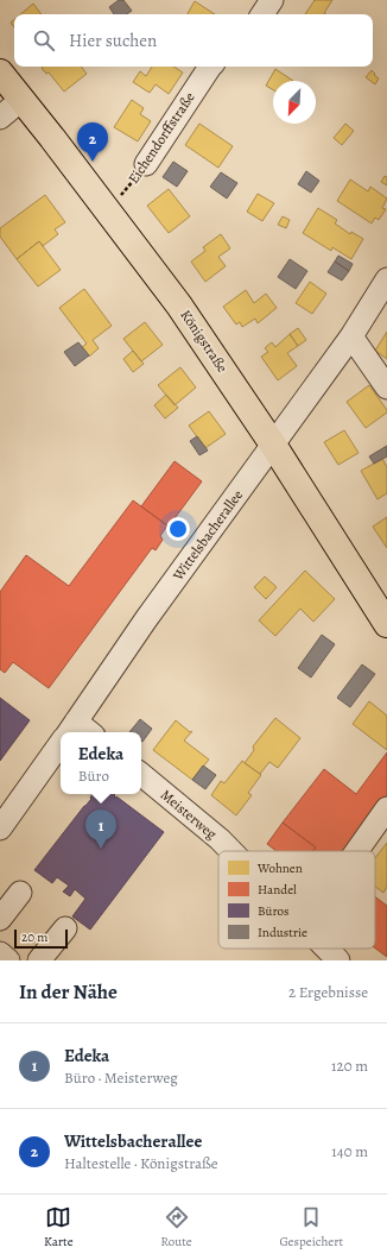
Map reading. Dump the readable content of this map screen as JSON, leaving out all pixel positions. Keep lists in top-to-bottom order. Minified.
{"streets":{"main road":["Königstraße"],"street":["Eichendorffstraße","Wittelsbacherallee","Meisterweg"]},"crossings":[["Eichendorffstraße","Königstraße"],["Königstraße","Wittelsbacherallee"]],"legend":["Wohnen","Handel","Büros","Industrie"],"scale_bar":"20 m","north":"bottom left","page":{"search":"Hier suchen","pins":["2","1"],"popup":["Edeka","Büro"],"scale":"20 m","heading":["In der Nähe","2 Ergebnisse"],"list":[{"mark":"1","name":"Edeka","note":"Büro · Meisterweg","value":"120 m"},{"mark":"2","name":"Wittelsbacherallee","note":"Haltestelle · Königstraße","value":"140 m"}],"nav":["Karte","Route","Gespeichert"]}}
